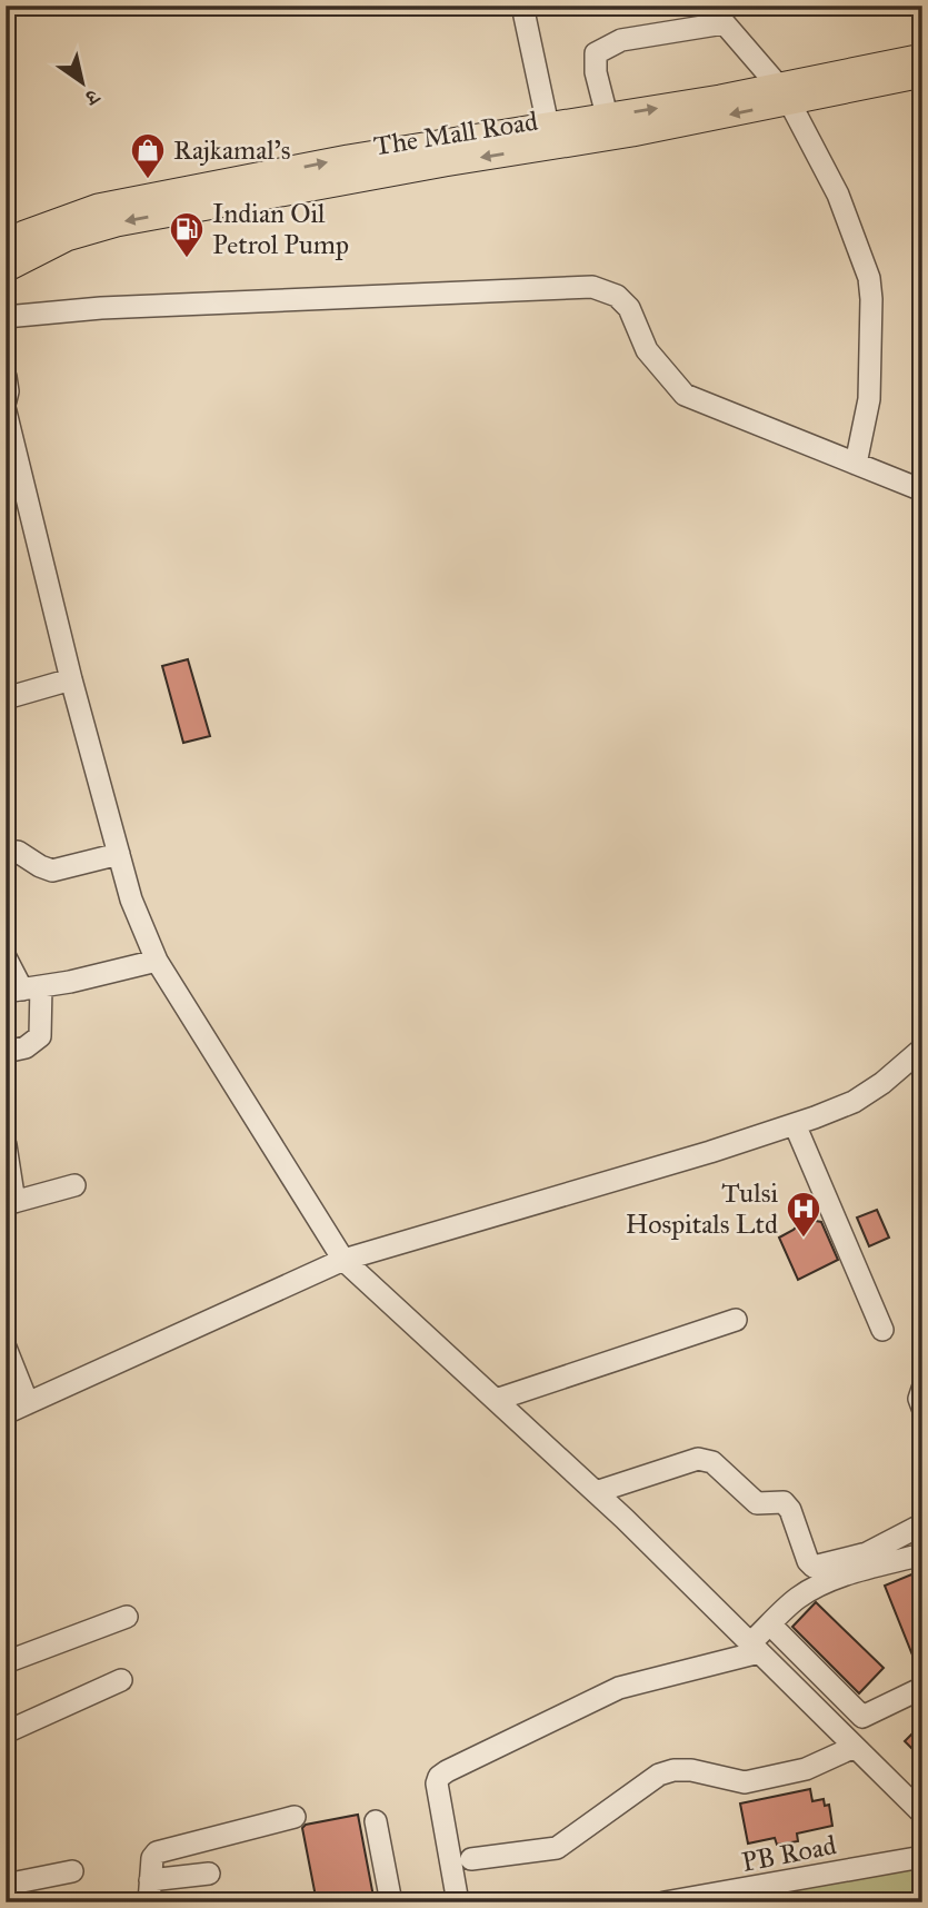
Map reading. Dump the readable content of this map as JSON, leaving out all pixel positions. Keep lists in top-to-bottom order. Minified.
{"streets":{"main road":["The Mall Road"],"street":["PB Road"]},"places":{"shop":["Rajkamal's"],"fuel station":["Indian Oil Petrol Pump"],"hospital":["Tulsi Hospitals Ltd"]},"north":"bottom right"}
